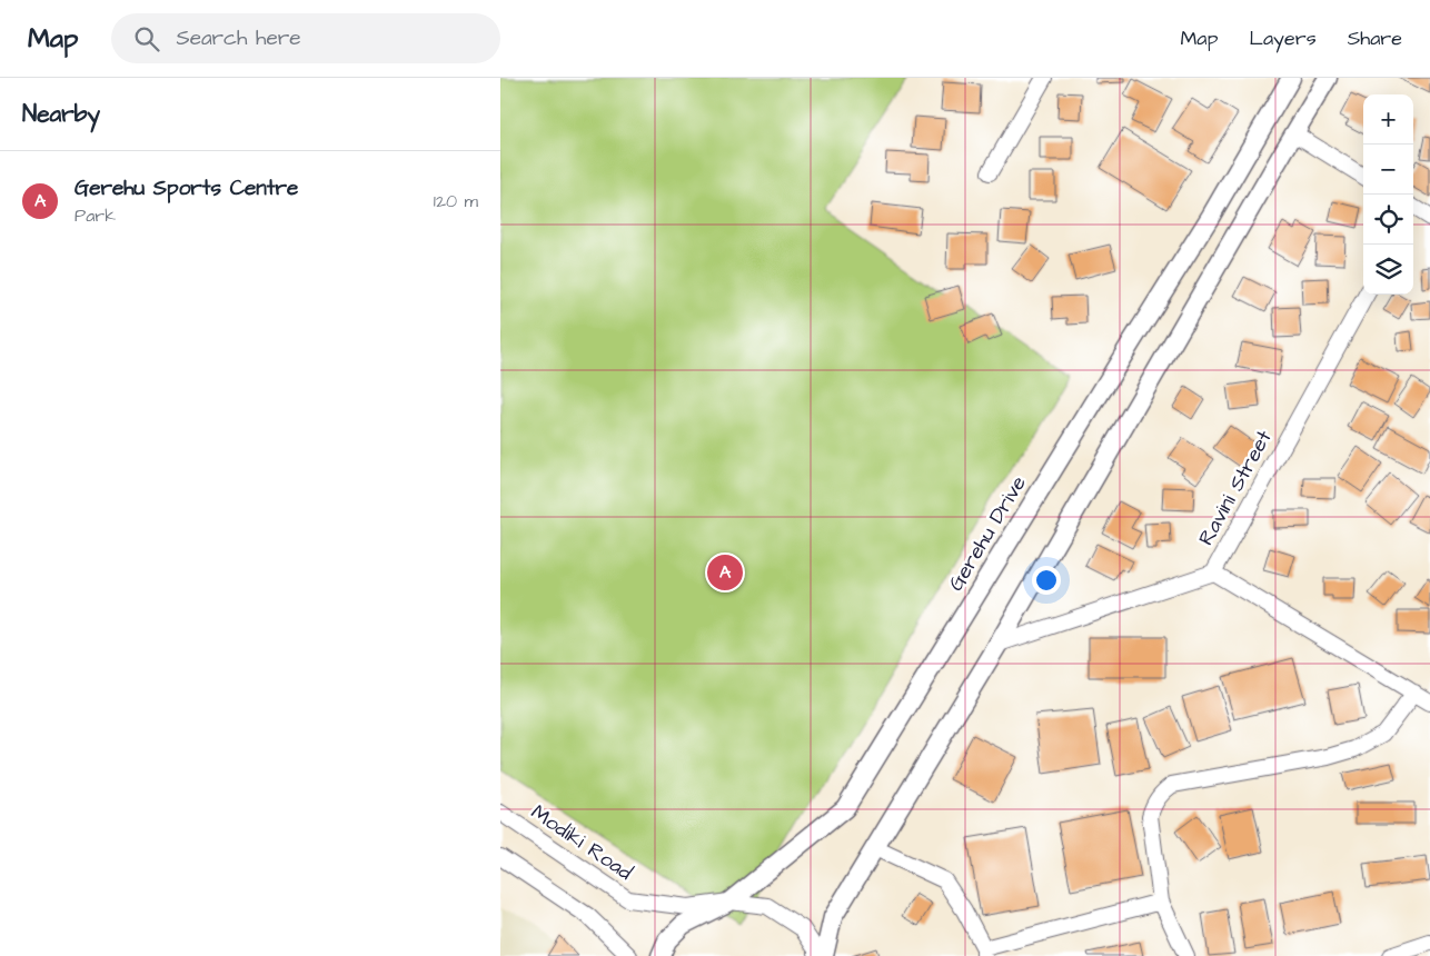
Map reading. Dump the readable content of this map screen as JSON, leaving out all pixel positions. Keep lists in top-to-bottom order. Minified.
{"streets":{"street":["Ravini Street","Gerehu Drive","Modiki Road"]},"crossings":[["Gerehu Drive","Modiki Road"]],"page":{"header":"Map","search":"Search here","nav":["Map","Layers","Share"],"heading":"Nearby","map_buttons":["+","−"],"list":[{"mark":"A","name":"Gerehu Sports Centre","note":"Park","value":"120 m"}],"pins":"A"}}
